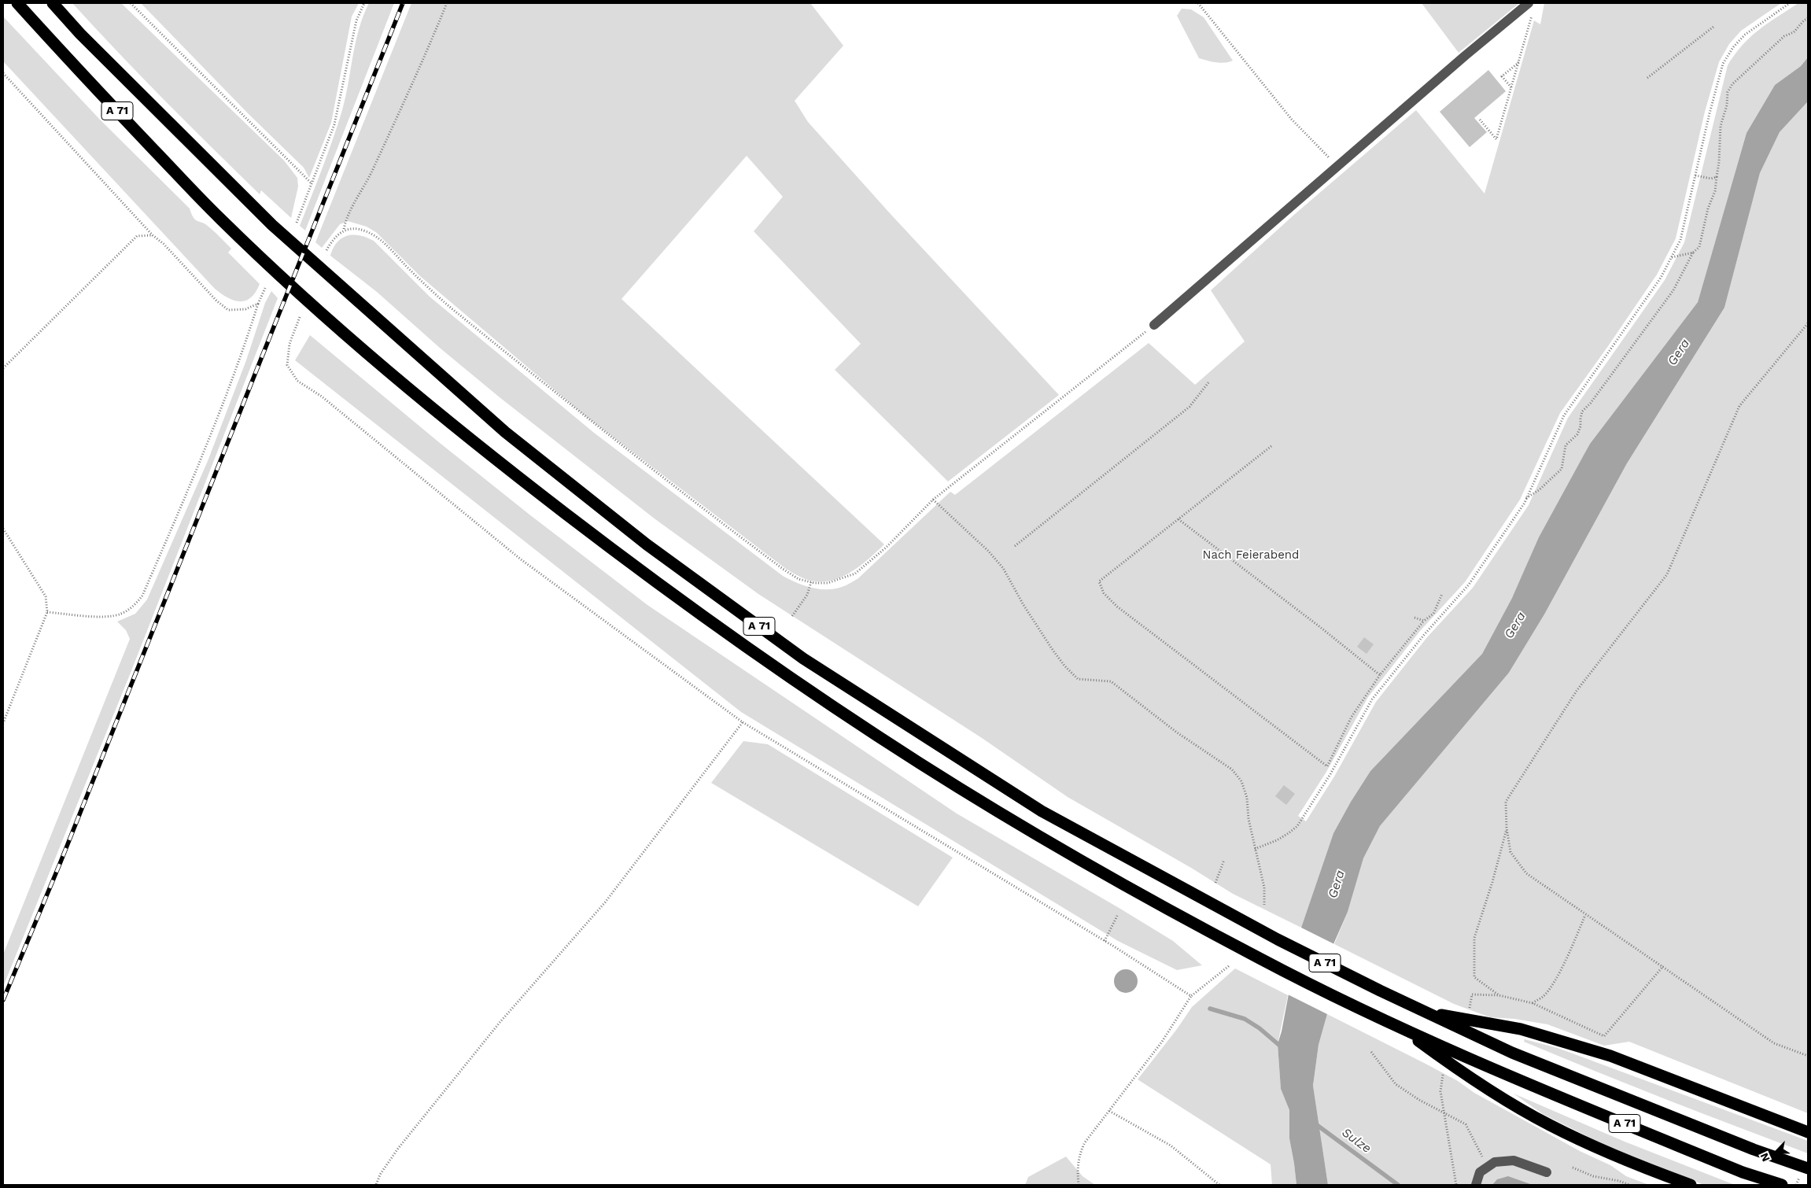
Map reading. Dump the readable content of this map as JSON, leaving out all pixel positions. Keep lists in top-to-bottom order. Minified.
{"streets":{"highway":["A 71"]},"water":["Gera","Sulze"],"parks":["Nach Feierabend"],"north":"bottom left"}
